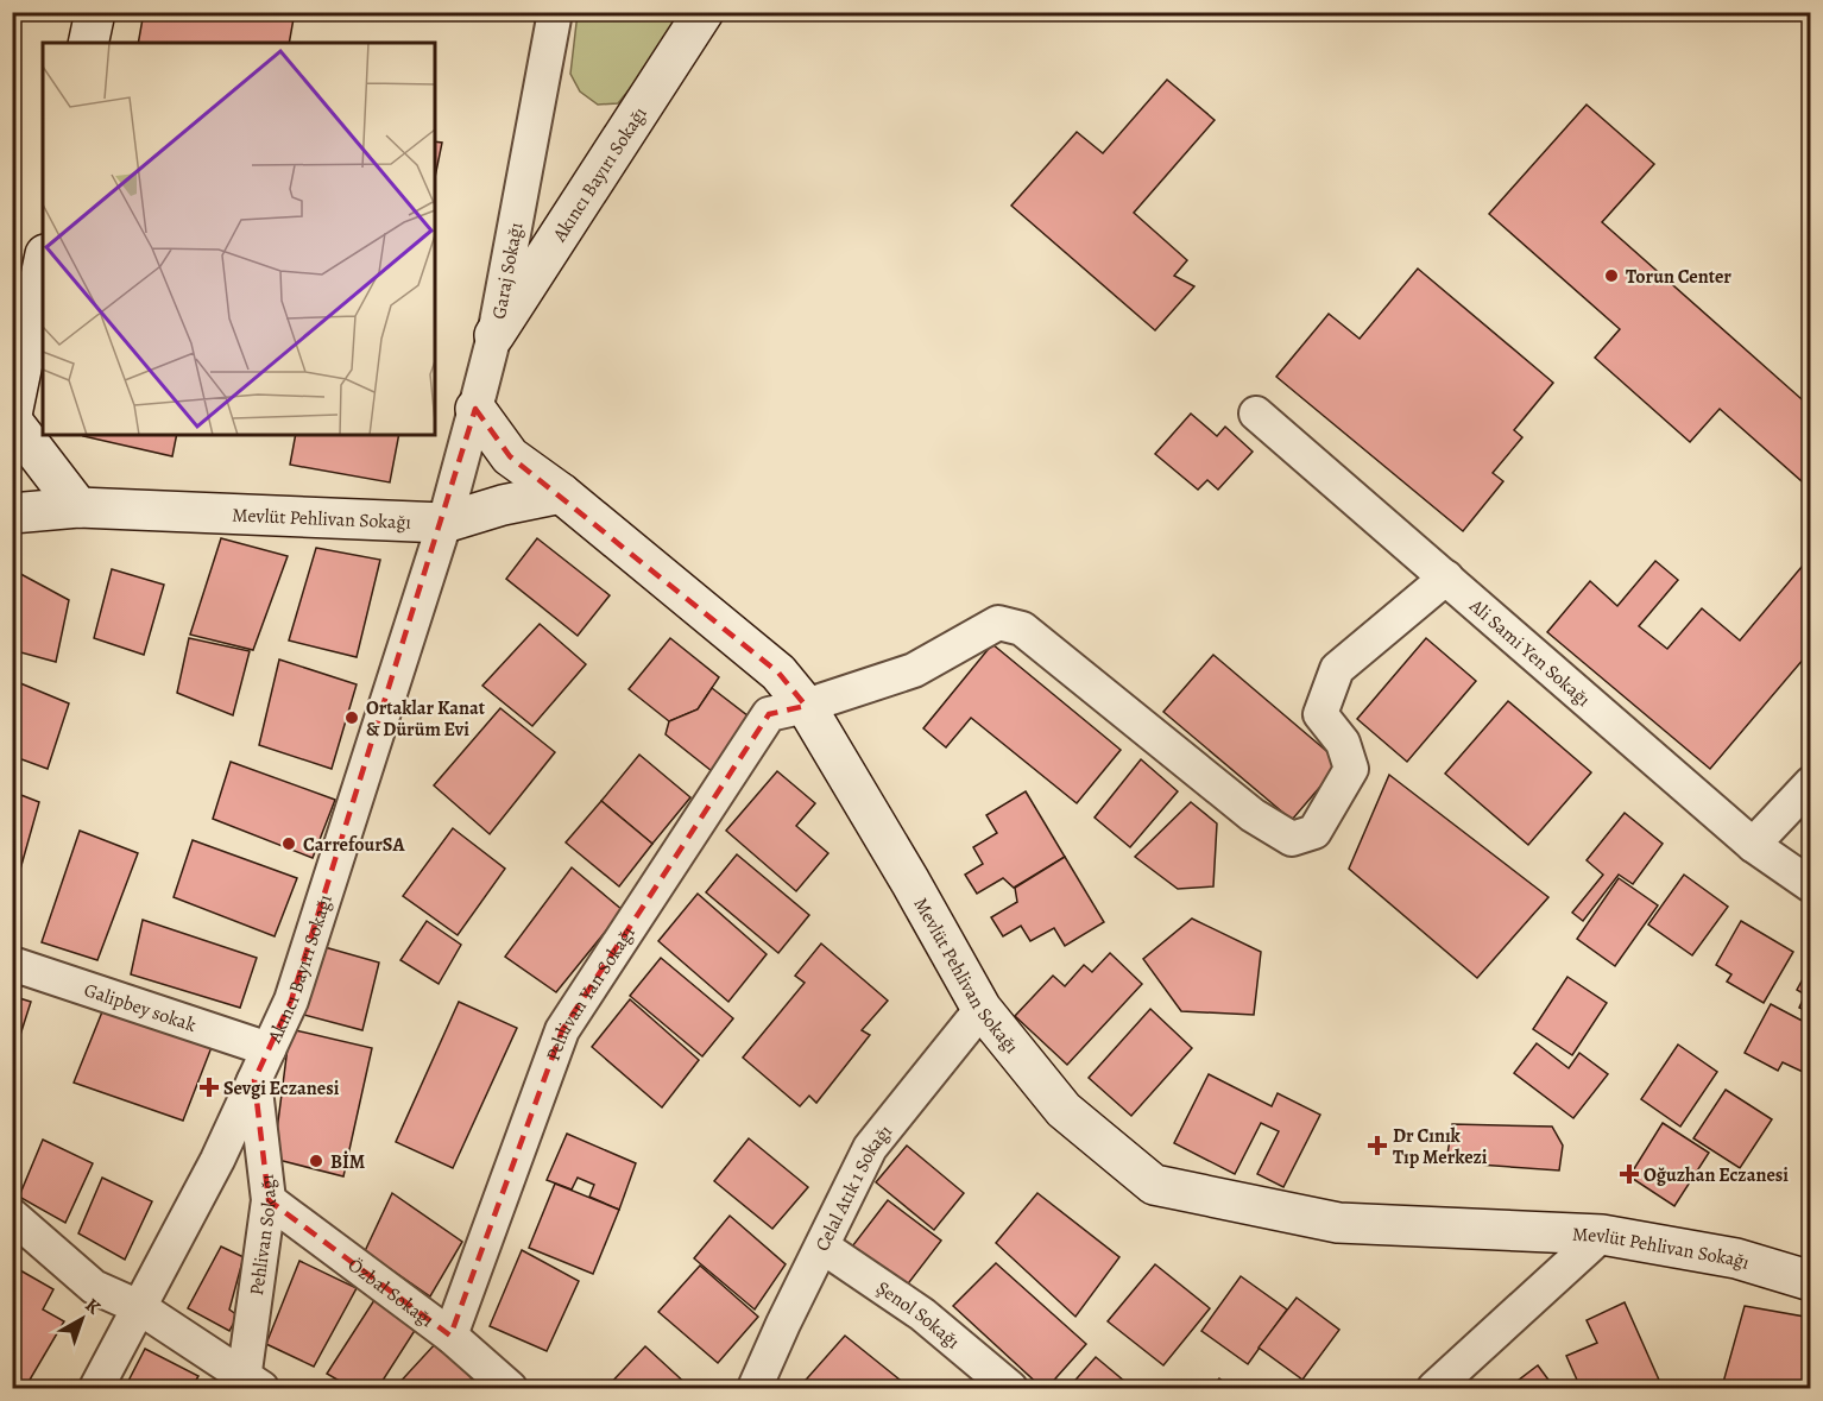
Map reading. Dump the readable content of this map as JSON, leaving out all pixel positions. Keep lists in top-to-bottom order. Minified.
{"streets":{"street":["Akıncı Bayırı Sokağı","Garaj Sokağı","Mevlüt Pehlivan Sokağı","Ali Sami Yen Sokağı","Pehlivan Yan Sokağı","Galipbey sokak","Celal Atık 1 Sokağı","Pehlivan Sokağı","Özbal Sokağı","Şenol Sokağı"]},"crossings":[["Akıncı Bayırı Sokağı","Garaj Sokağı"],["Akıncı Bayırı Sokağı","Mevlüt Pehlivan Sokağı"],["Akıncı Bayırı Sokağı","Galipbey sokak"],["Akıncı Bayırı Sokağı","Pehlivan Sokağı"],["Garaj Sokağı","Mevlüt Pehlivan Sokağı"],["Mevlüt Pehlivan Sokağı","Pehlivan Yan Sokağı"],["Mevlüt Pehlivan Sokağı","Celal Atık 1 Sokağı"],["Ali Sami Yen Sokağı","Pehlivan Yan Sokağı"],["Pehlivan Yan Sokağı","Özbal Sokağı"],["Celal Atık 1 Sokağı","Şenol Sokağı"],["Pehlivan Sokağı","Özbal Sokağı"]],"places":{"other":["Torun Center","Ortaklar Kanat & Dürüm Evi","CarrefourSA","BİM"],"health":["Sevgi Eczanesi","Dr Cınık Tıp Merkezi","Oğuzhan Eczanesi"]},"north":"top right"}
